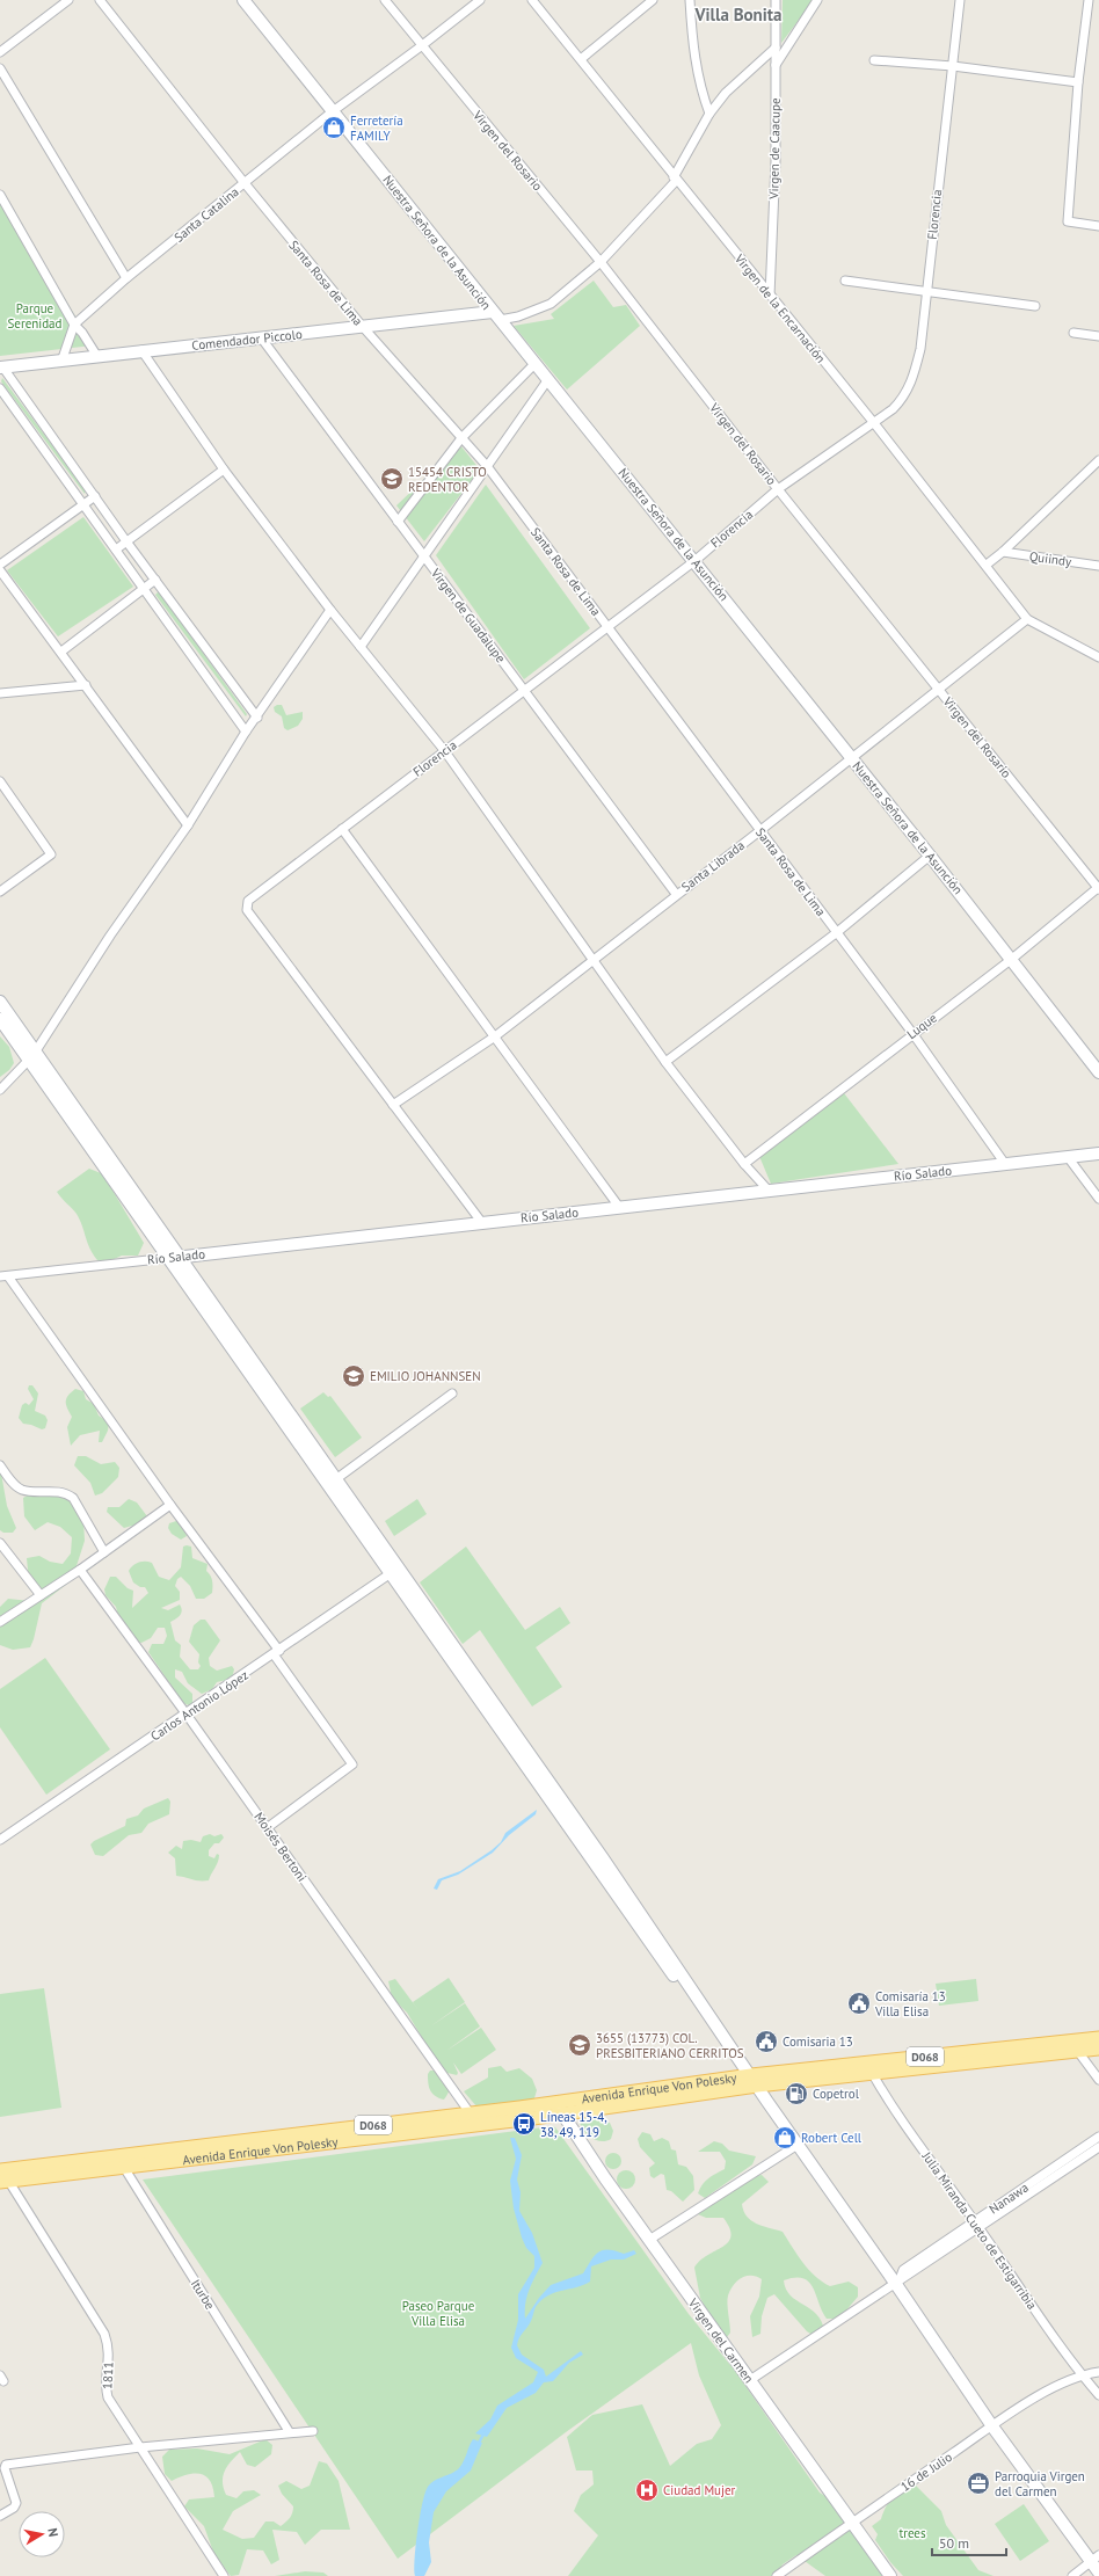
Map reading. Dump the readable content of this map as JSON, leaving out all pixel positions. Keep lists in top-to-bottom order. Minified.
{"streets":{"main road":["D068","Avenida Enrique Von Polesky"],"street":["Virgen de Caacupe","Virgen del Rosario","Santa Catalina","Florencia","Nuestra Señora de la Asunción","Santa Rosa de Lima","Virgen de la Encarnación","Comendador Piccolo","Quiindy","Virgen de Guadalupe","Santa Librada","Luque","Río Salado","Carlos Antonio López","Moisés Bertoni","Nanawa","Julia Miranda Cueto de Estigarribia","Iturbe","Virgen del Carmen","1811","16 de Julio"]},"crossings":[["Virgen de Caacupe","Virgen de la Encarnación"],["Virgen del Rosario","Santa Catalina"],["Virgen del Rosario","Florencia"],["Virgen del Rosario","Santa Librada"],["Virgen del Rosario","Luque"],["Santa Catalina","Nuestra Señora de la Asunción"],["Santa Catalina","Santa Rosa de Lima"],["Florencia","Nuestra Señora de la Asunción"],["Florencia","Santa Rosa de Lima"],["Florencia","Virgen de la Encarnación"],["Florencia","Virgen de Guadalupe"],["Florencia","Santa Librada"],["Nuestra Señora de la Asunción","Comendador Piccolo"],["Nuestra Señora de la Asunción","Santa Librada"],["Nuestra Señora de la Asunción","Luque"],["Santa Rosa de Lima","Comendador Piccolo"],["Santa Rosa de Lima","Santa Librada"],["Santa Rosa de Lima","Luque"],["Santa Rosa de Lima","Río Salado"],["Virgen de la Encarnación","Santa Librada"],["Comendador Piccolo","Virgen de Guadalupe"],["Virgen de Guadalupe","Santa Librada"],["Carlos Antonio López","Moisés Bertoni"],["Moisés Bertoni","Avenida Enrique Von Polesky"],["Avenida Enrique Von Polesky","Julia Miranda Cueto de Estigarribia"],["Avenida Enrique Von Polesky","Iturbe"],["Avenida Enrique Von Polesky","Virgen del Carmen"],["Avenida Enrique Von Polesky","1811"],["Nanawa","Julia Miranda Cueto de Estigarribia"],["Nanawa","Virgen del Carmen"],["Julia Miranda Cueto de Estigarribia","16 de Julio"],["Virgen del Carmen","16 de Julio"]],"districts":["Villa Bonita"],"parks":["Parque Serenidad","Paseo Parque Villa Elisa","trees"],"places":{"shop":["Ferretería FAMILY","Robert Cell"],"school or university":["15454 CRISTO REDENTOR","EMILIO JOHANNSEN","3655 (13773) COL. PRESBITERIANO CERRITOS"],"public building":["Comisaría 13 Villa Elisa","Comisaria 13"],"fuel station":["Copetrol"],"bus stop":["Líneas 15-4, 38, 49, 119"],"office":["Parroquia Virgen del Carmen"],"hospital":["Ciudad Mujer"]},"scale_bar":"50 m","north":"right"}
